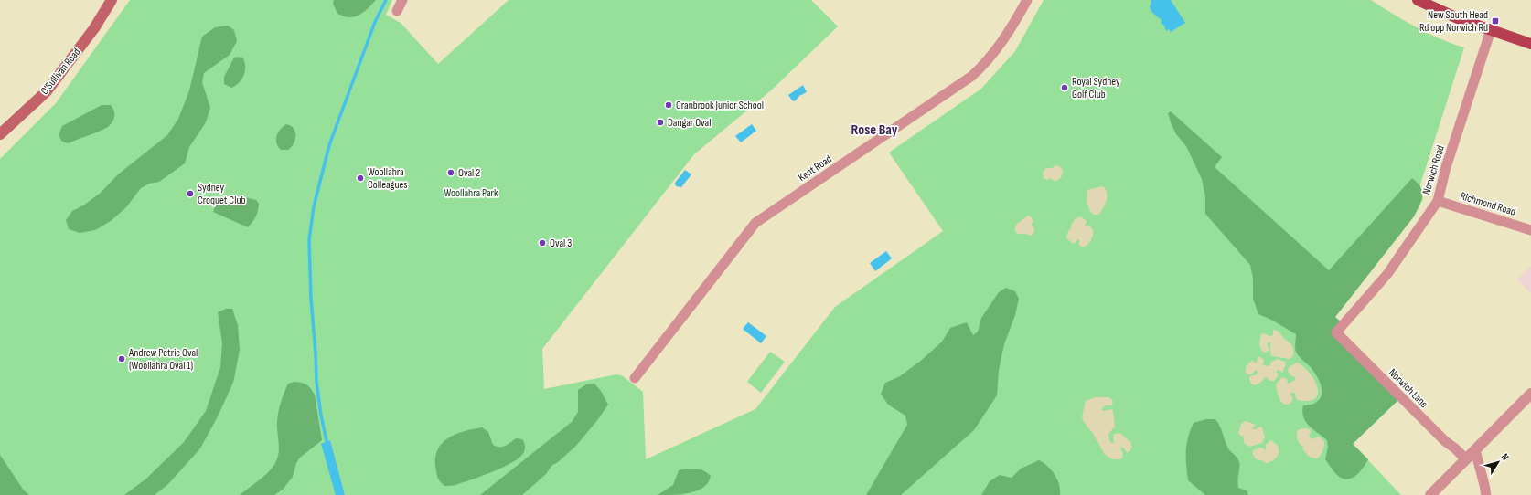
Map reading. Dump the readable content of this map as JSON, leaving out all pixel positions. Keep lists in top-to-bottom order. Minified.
{"streets":{"main road":["O'Sullivan Road"],"street":["Kent Road","Norwich Road","Richmond Road","Norwich Lane"]},"crossings":[["Norwich Road","Richmond Road"],["Norwich Road","Norwich Lane"]],"districts":["Rose Bay"],"parks":["Woollahra Park"],"places":{"transit":["New South Head Rd opp Norwich Rd"],"other":["Royal Sydney Golf Club","Cranbrook Junior School","Dangar Oval","Oval 2","Woollahra Colleagues","Sydney Croquet Club","Oval 3","Andrew Petrie Oval (Woollahra Oval 1)"]},"north":"top right"}
